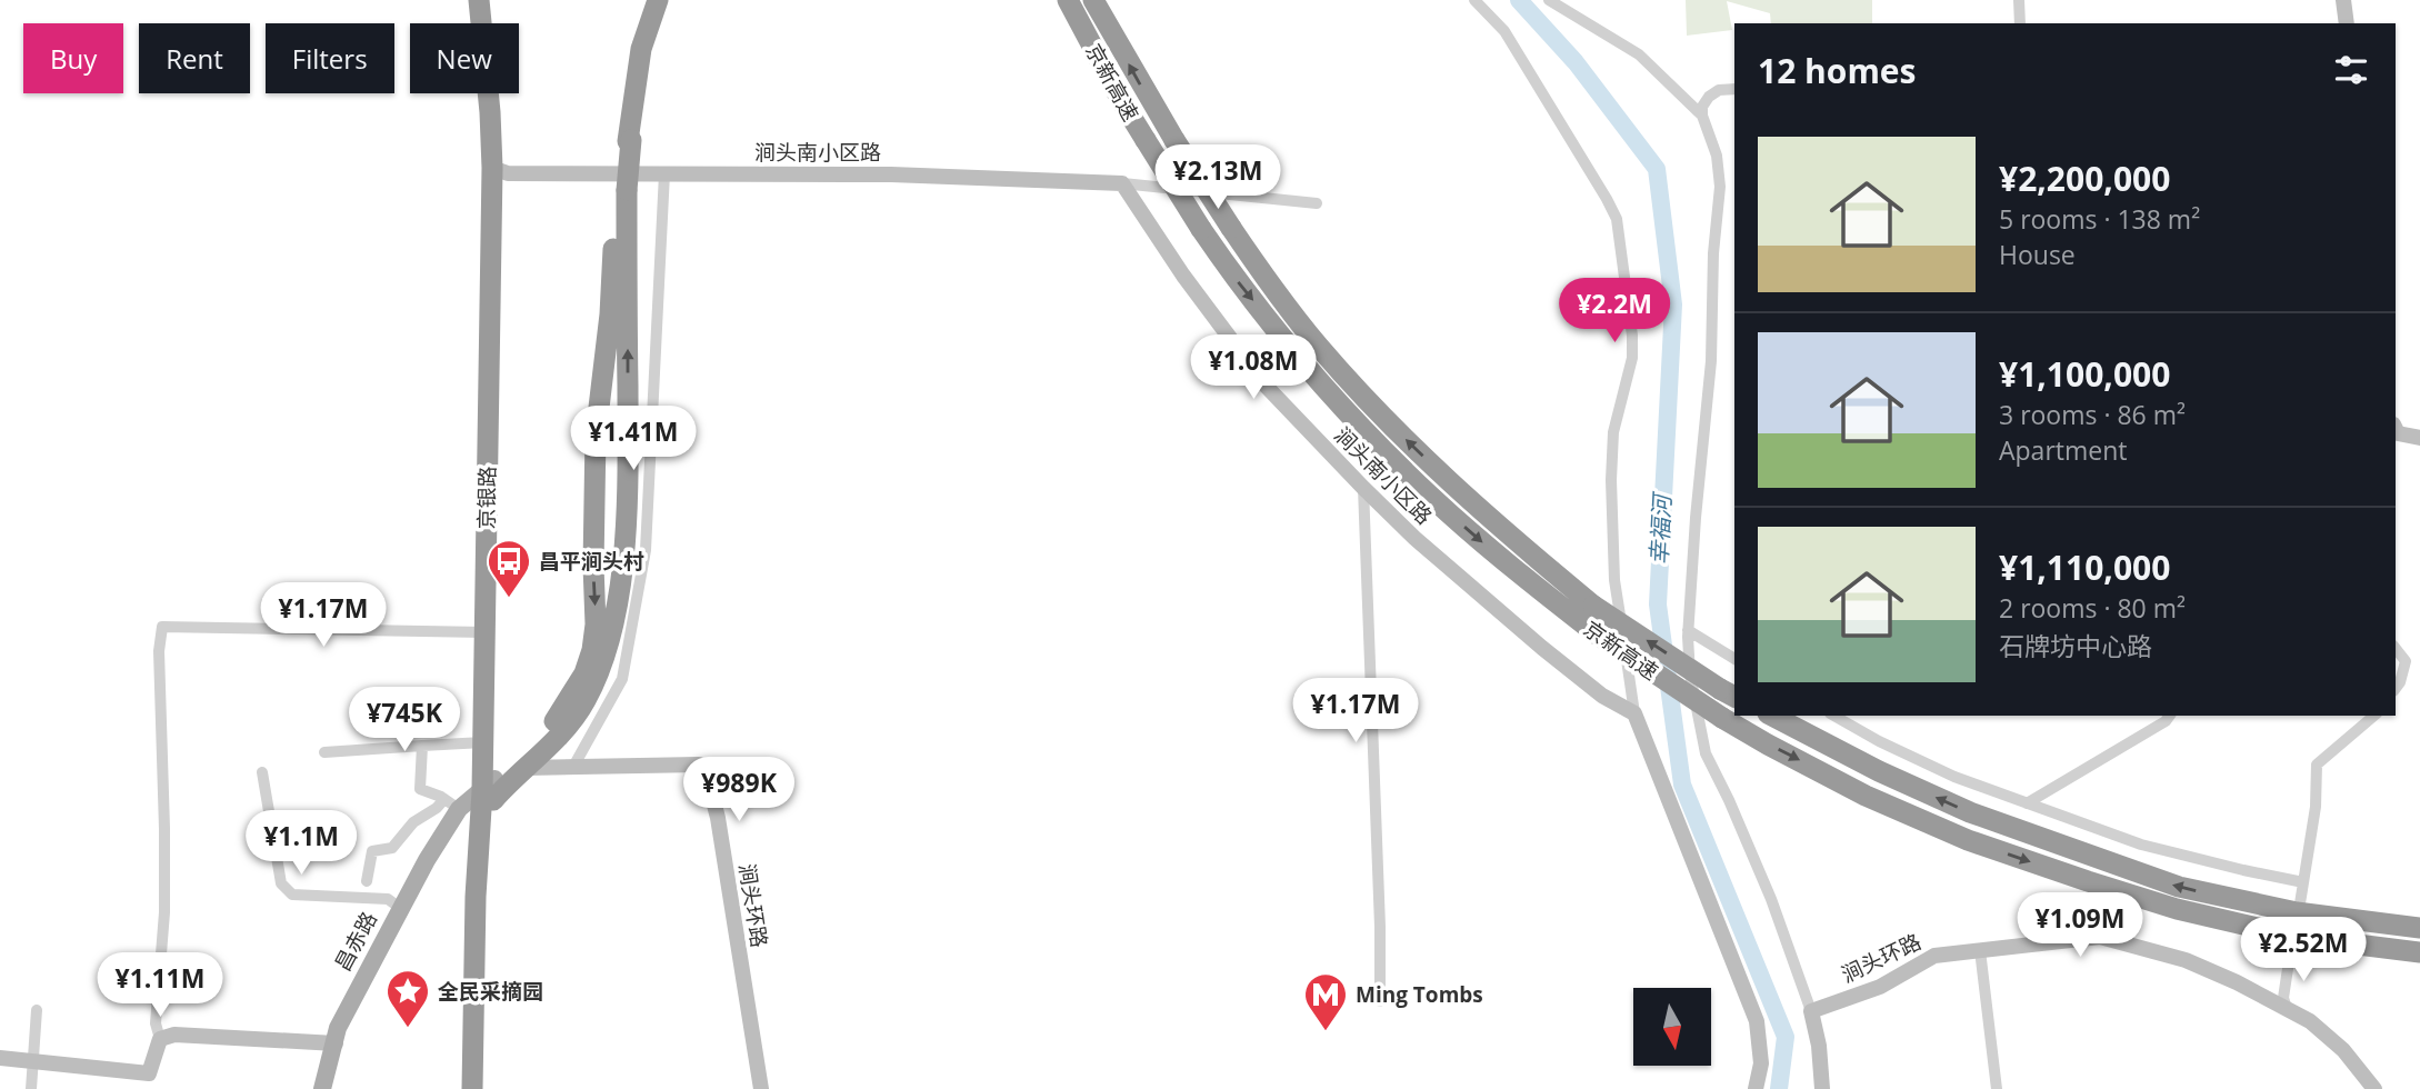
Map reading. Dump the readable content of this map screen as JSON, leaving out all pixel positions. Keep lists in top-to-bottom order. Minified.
{"streets":{"highway":["京新高速","京银路"],"main road":["昌赤路"],"street":["涧头南小区路","涧头环路"]},"crossings":[["涧头南小区路","京银路"],["京银路","昌赤路"]],"water":["幸福河"],"places":{"bus stop":["昌平涧头村"],"place":["全民采摘园"],"metro station":["Ming Tombs"]},"north":"bottom","page":{"chip":["Buy","Rent","Filters","New"],"heading":"12 homes","list":[{"name":"¥2,200,000","note":"5 rooms · 138 m² · House"},{"name":"¥1,100,000","note":"3 rooms · 86 m² · Apartment"},{"name":"¥1,110,000","note":"2 rooms · 80 m² · 石牌坊中心路"}],"price":["¥2.13M","¥2.2M","¥1.08M","¥1.41M","¥1.17M","¥1.17M","¥745K","¥989K","¥1.1M","¥1.09M","¥2.52M","¥1.11M"]}}
